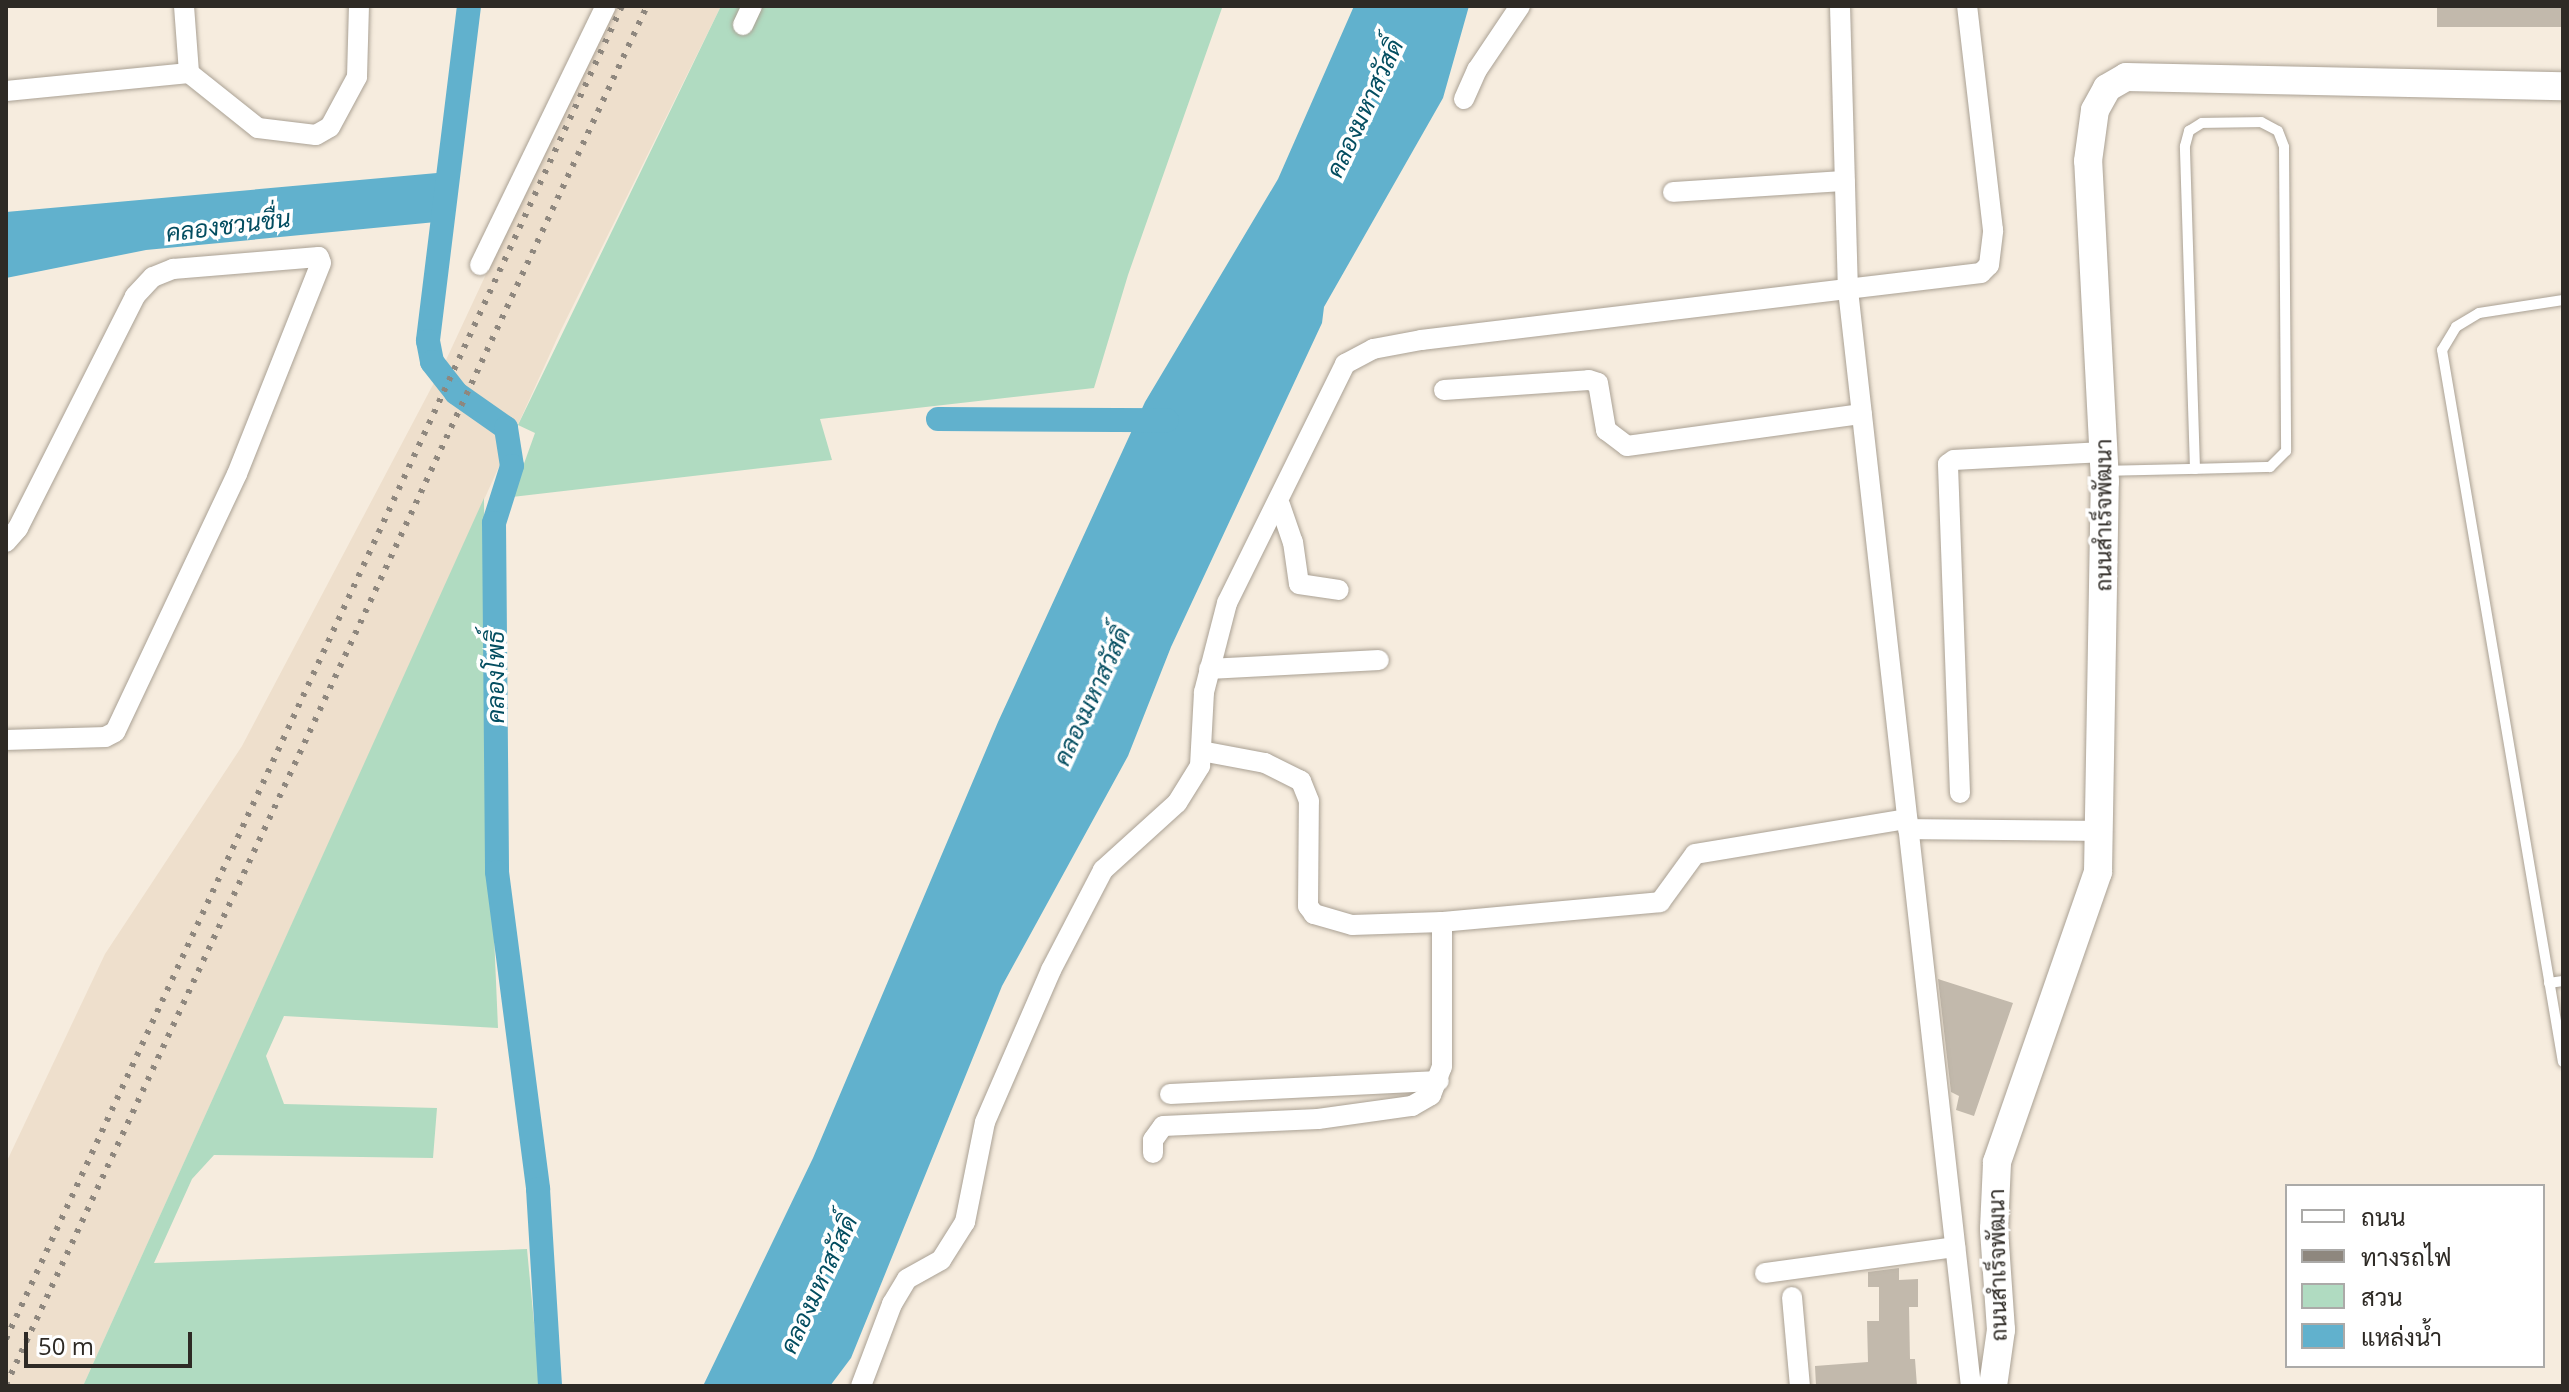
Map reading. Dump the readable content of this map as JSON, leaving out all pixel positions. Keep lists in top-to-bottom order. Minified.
{"streets":{"street":["ถนนสำเร็จพัฒนา"]},"water":["คลองมหาสวัสดิ์","คลองชวนชื่น","คลองโพธิ์"],"legend":["ถนน","ทางรถไฟ","สวน","แหล่งน้ำ"],"scale_bar":"50 m"}
